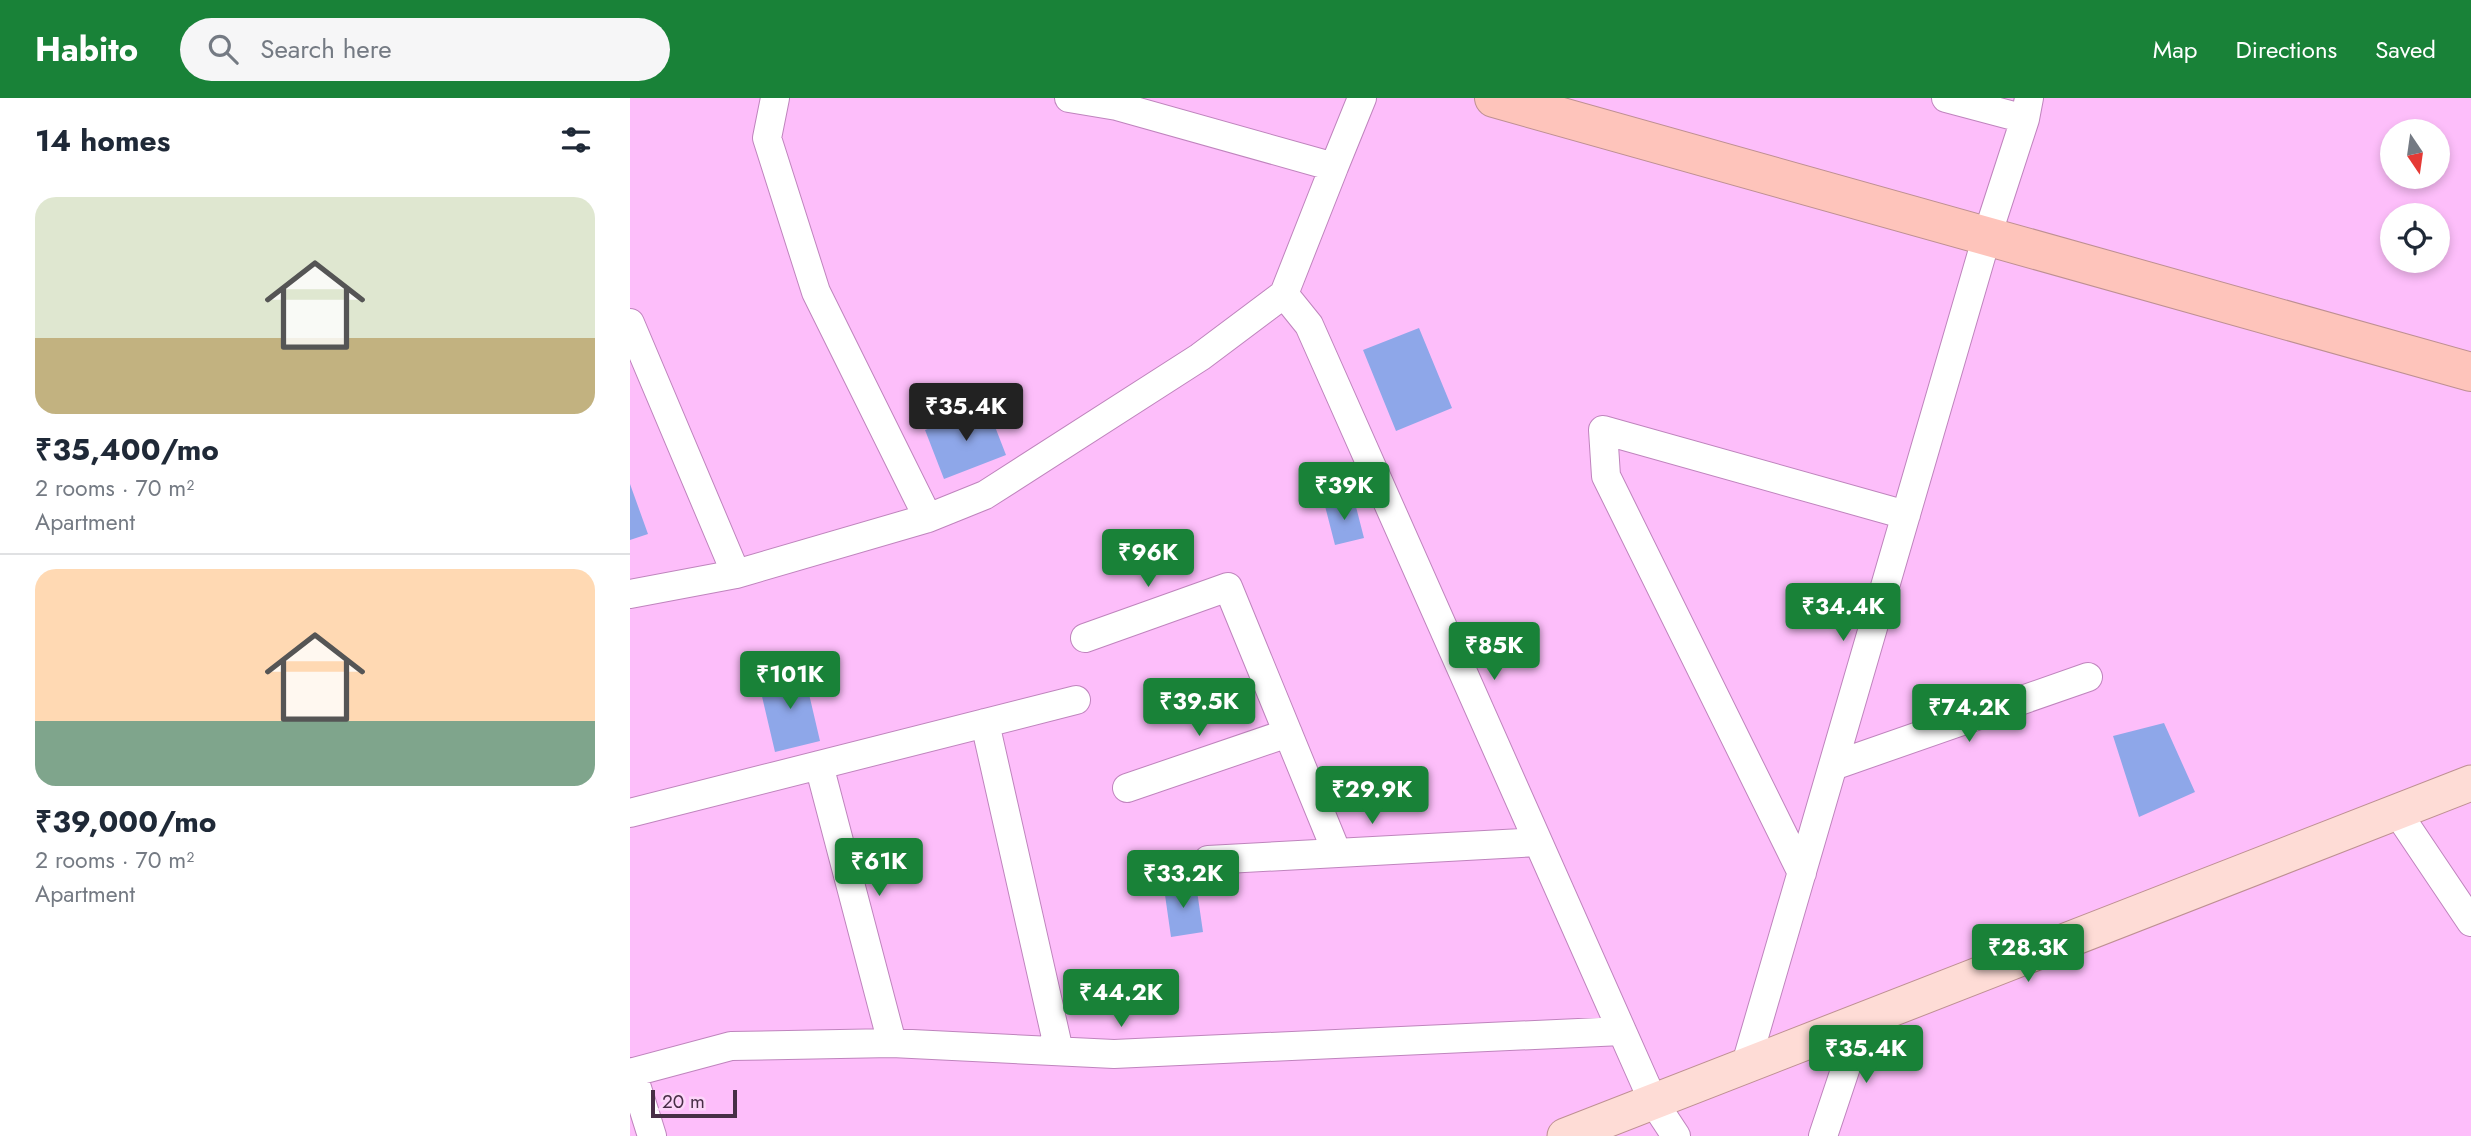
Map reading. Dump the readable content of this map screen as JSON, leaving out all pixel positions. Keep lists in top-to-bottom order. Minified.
{"scale_bar":"20 m","north":"bottom","page":{"header":"Habito","search":"Search here","nav":["Map","Directions","Saved"],"heading":"14 homes","list":[{"name":"₹35,400/mo","note":"2 rooms · 70 m² · Apartment"},{"name":"₹39,000/mo","note":"2 rooms · 70 m² · Apartment"}],"price":["₹35.4K","₹39K","₹96K","₹34.4K","₹85K","₹101K","₹39.5K","₹74.2K","₹29.9K","₹61K","₹33.2K","₹28.3K","₹44.2K","₹35.4K"],"scale":"20 m"}}
